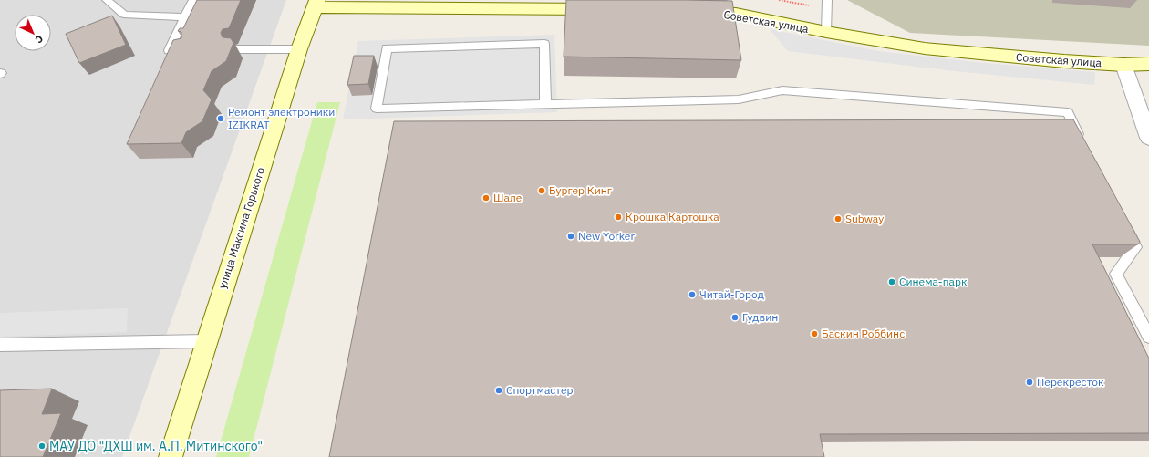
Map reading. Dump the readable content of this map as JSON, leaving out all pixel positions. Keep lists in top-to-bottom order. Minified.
{"streets":{"street":["Советская улица","улица Максима Горького"]},"places":["Ремонт электроники IZIKRAT","Бургер Кинг","Шале","Крошка Картошка","Subway","New Yorker","Синема-парк","Читай-Город","Гудвин","Баскин Роббинс","Перекресток","Спортмастер","МАУ ДО \"ДХШ им. А.П. Митинского\""],"north":"bottom right"}
